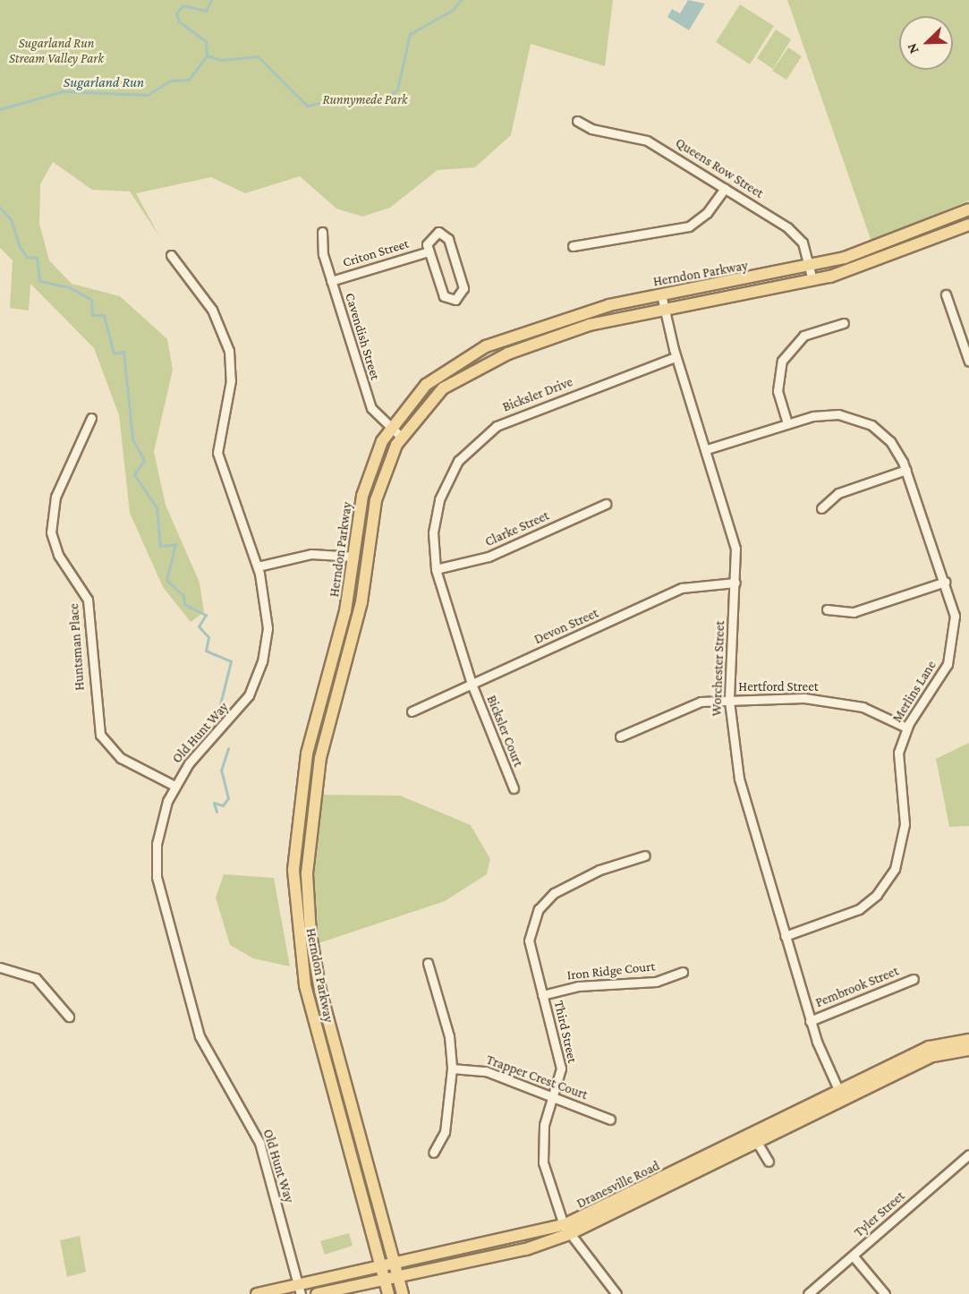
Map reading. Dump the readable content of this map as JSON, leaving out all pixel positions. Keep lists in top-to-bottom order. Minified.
{"streets":{"main road":["Herndon Parkway","Dranesville Road"],"street":["Queens Row Street","Criton Street","Cavendish Street","Bicksler Drive","Clarke Street","Devon Street","Huntsman Place","Worchester Street","Hertford Street","Merlins Lane","Bicksler Court","Old Hunt Way","Iron Ridge Court","Pembrook Street","Third Street","Trapper Crest Court","Tyler Street"]},"crossings":[["Queens Row Street","Herndon Parkway"],["Criton Street","Cavendish Street"],["Herndon Parkway","Cavendish Street"],["Herndon Parkway","Worchester Street"],["Herndon Parkway","Dranesville Road"],["Bicksler Drive","Clarke Street"],["Bicksler Drive","Devon Street"],["Bicksler Drive","Worchester Street"],["Bicksler Drive","Bicksler Court"],["Devon Street","Worchester Street"],["Devon Street","Bicksler Court"],["Huntsman Place","Old Hunt Way"],["Worchester Street","Hertford Street"],["Worchester Street","Merlins Lane"],["Worchester Street","Pembrook Street"],["Worchester Street","Dranesville Road"],["Hertford Street","Merlins Lane"],["Old Hunt Way","Dranesville Road"],["Iron Ridge Court","Third Street"],["Third Street","Trapper Crest Court"],["Third Street","Dranesville Road"]],"water":["Sugarland Run"],"parks":["Sugarland Run Stream Valley Park","Runnymede Park"],"north":"bottom left"}
